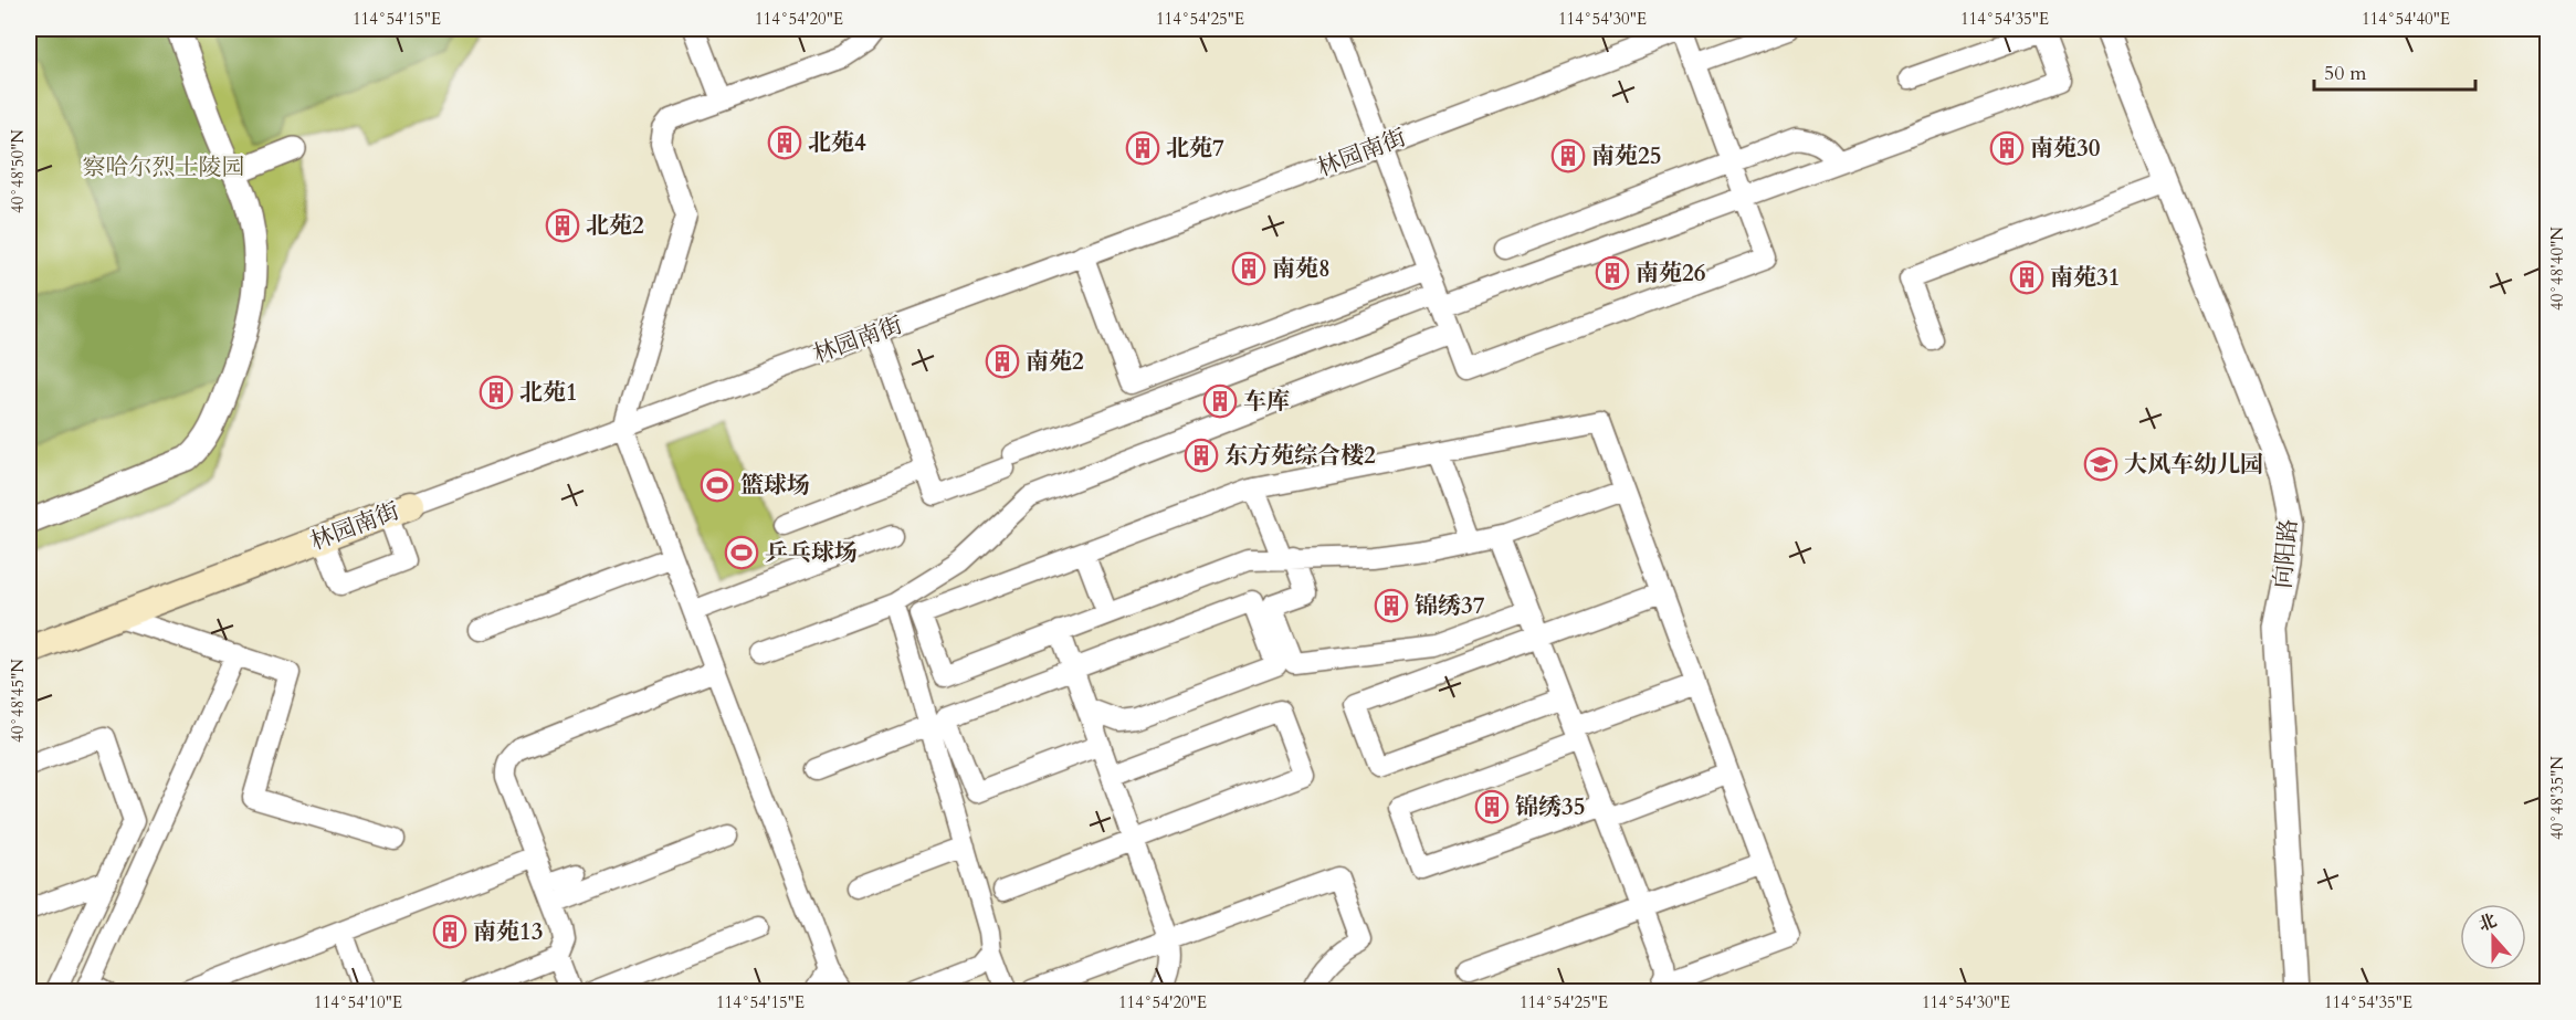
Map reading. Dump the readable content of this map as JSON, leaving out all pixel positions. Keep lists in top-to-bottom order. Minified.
{"streets":{"main road":["林园南街"],"street":["向阳路"]},"parks":["察哈尔烈士陵园"],"places":{"building":["北苑4","北苑7","南苑30","南苑25","北苑2","南苑8","南苑26","南苑31","南苑2","北苑1","车库","东方苑综合楼2","锦绣37","锦绣35","南苑13"],"school or university":["大风车幼儿园"],"sports":["篮球场","乒乓球场"]},"scale_bar":"50 m","north":"top","coordinates":["114°54'15\"E","114°54'20\"E","114°54'25\"E","114°54'30\"E","114°54'35\"E","114°54'40\"E","40°48'50\"N","40°48'40\"N","40°48'45\"N","40°48'35\"N","114°54'10\"E"]}
